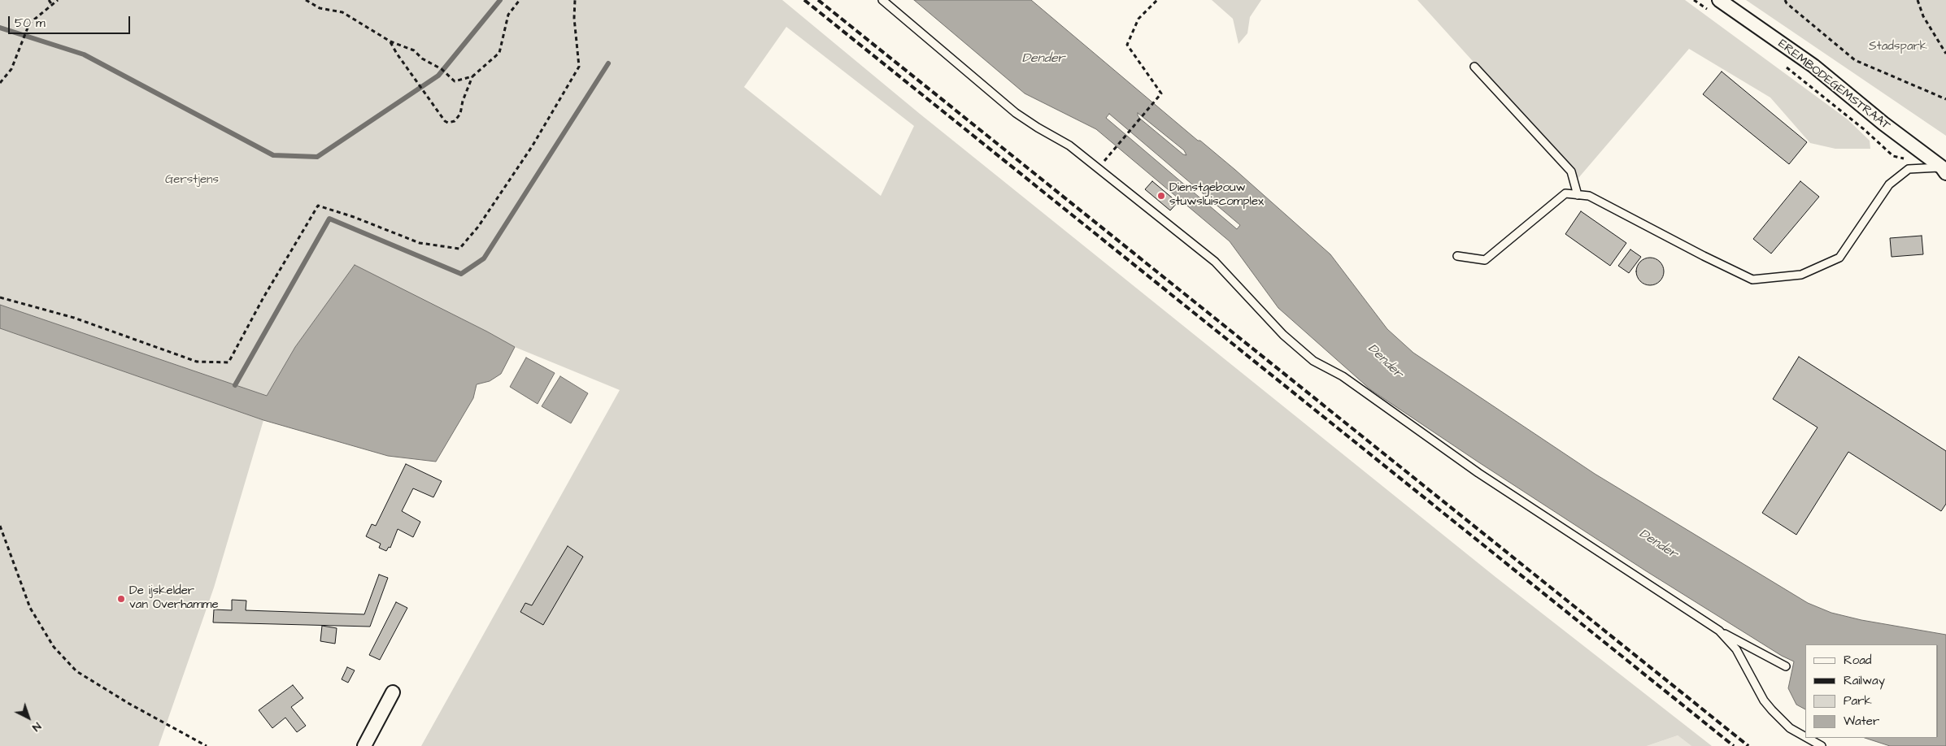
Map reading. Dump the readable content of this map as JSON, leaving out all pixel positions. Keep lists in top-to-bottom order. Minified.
{"streets":{"street":["EREMBODEGEMSTRAAT"]},"water":["Dender"],"parks":["Stadspark","Gerstjens"],"places":["Dienstgebouw stuwsluiscomplex","De ijskelder van Overhamme"],"legend":["Road","Railway","Park","Water"],"scale_bar":"50 m","north":"bottom right"}
